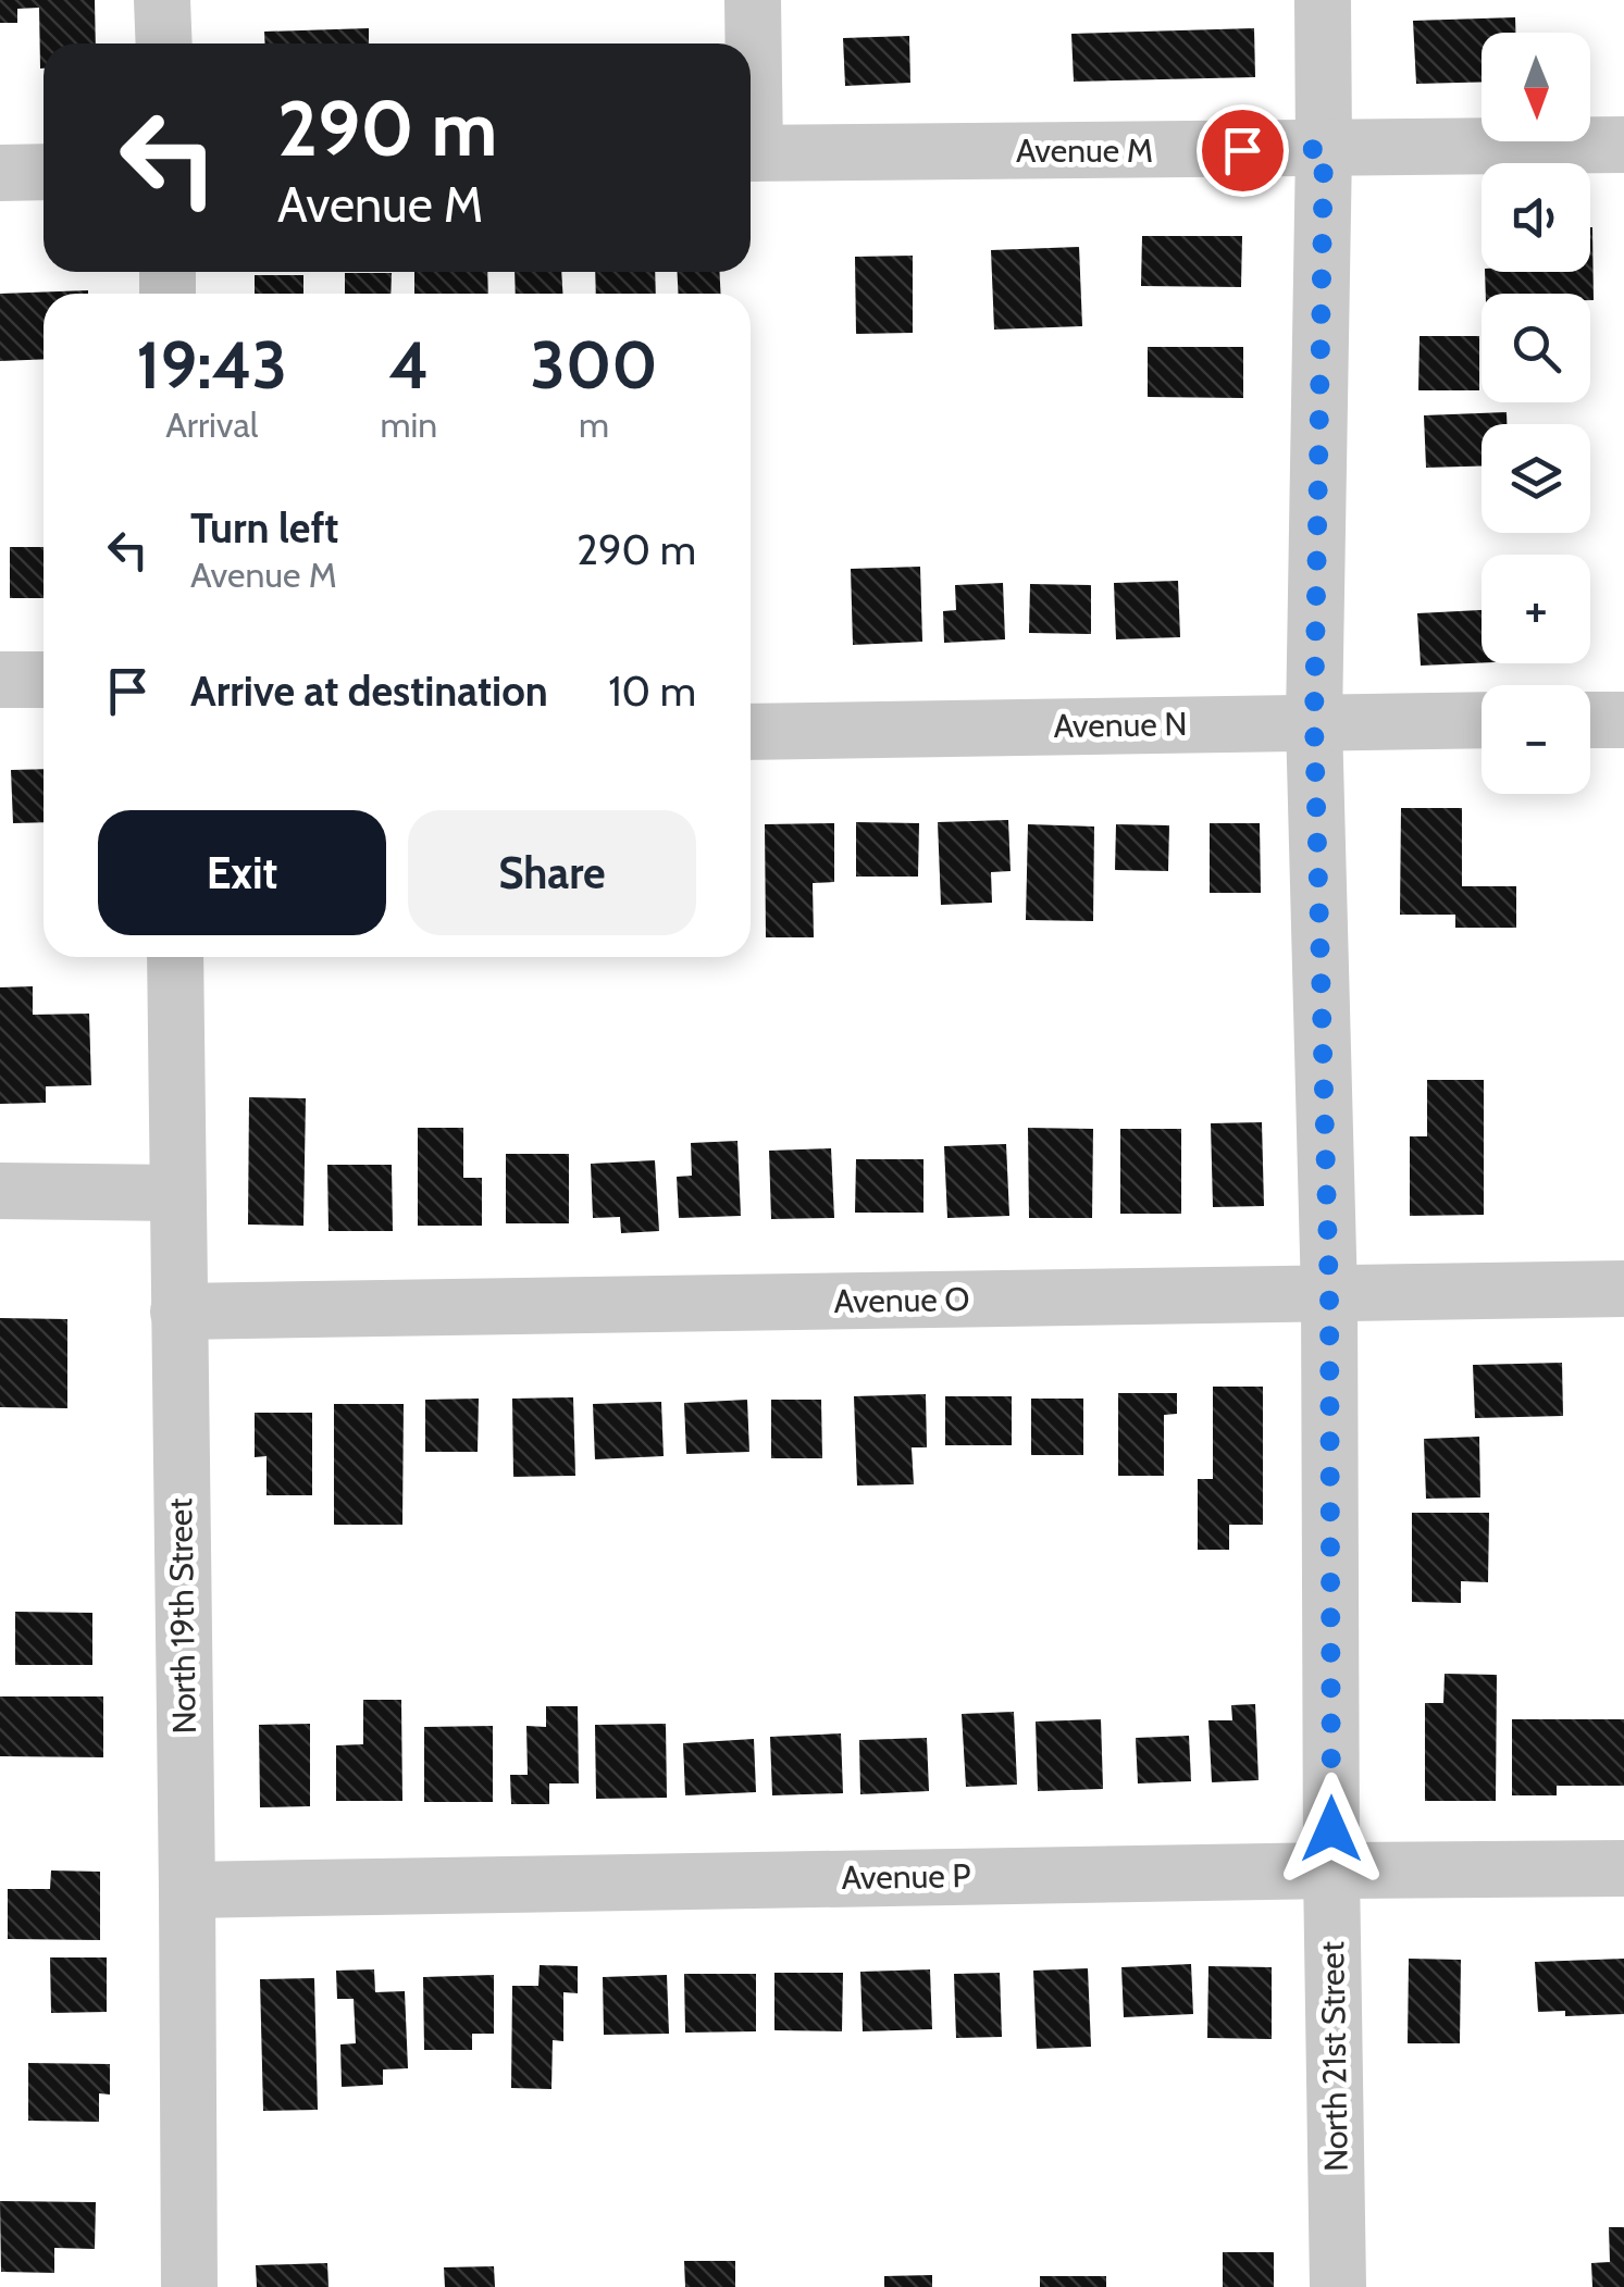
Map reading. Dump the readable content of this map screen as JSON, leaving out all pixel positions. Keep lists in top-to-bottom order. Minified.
{"streets":{"street":["Avenue M","Avenue N","Avenue O","North 19th Street","Avenue P","North 21st Street"]},"crossings":[["Avenue M","North 21st Street"],["Avenue N","North 21st Street"],["Avenue O","North 19th Street"],["Avenue O","North 21st Street"],["North 19th Street","Avenue P"],["Avenue P","North 21st Street"]],"north":"bottom","page":{"map_buttons":["+","−"],"turn":["290 m","Avenue M"],"eta":["19:43","Arrival","4","min","300","m"],"list":[{"name":"Turn left","note":"Avenue M","value":"290 m"},{"name":"Arrive at destination","value":"10 m"}],"buttons":["Exit","Share"]}}
